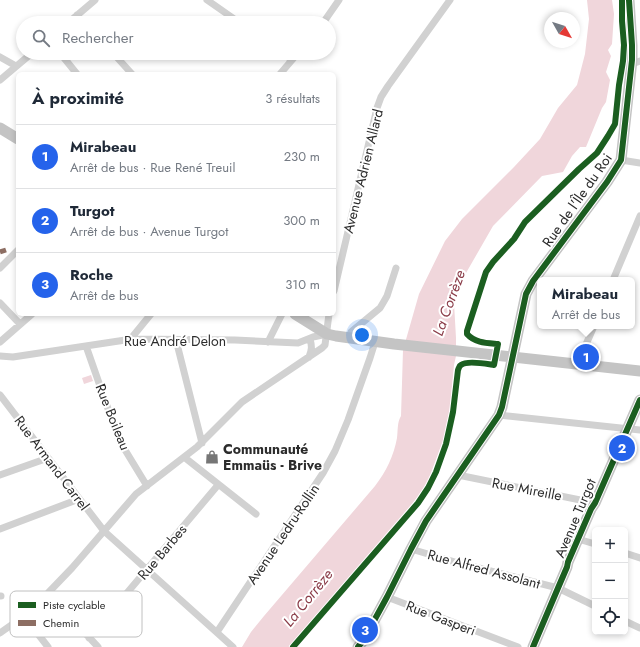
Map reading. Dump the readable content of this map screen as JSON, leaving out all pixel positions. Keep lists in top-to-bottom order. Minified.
{"streets":{"main road":["Rue de l'Île du Roi","Avenue Turgot"],"street":["Avenue Adrien Allard","Rue André Delon","Rue Boileau","Rue Armand Carrel","Rue Mireille","Avenue Ledru-Rollin","Rue Barbes","Rue Alfred Assolant","Rue Gasperi"]},"crossings":[["Rue de l'Île du Roi","Rue Mireille"],["Rue de l'Île du Roi","Rue Alfred Assolant"],["Rue de l'Île du Roi","Rue Gasperi"],["Rue André Delon","Rue Boileau"],["Rue Armand Carrel","Avenue Ledru-Rollin"],["Rue Armand Carrel","Rue Barbes"],["Rue Mireille","Avenue Turgot"],["Avenue Turgot","Rue Alfred Assolant"]],"water":["La Corrèze"],"places":{"shop":["Communauté Emmaüs - Brive"]},"legend":["Piste cyclable","Chemin"],"north":"bottom right","page":{"search":"Rechercher","heading":["À proximité","3 résultats"],"list":[{"mark":"1","name":"Mirabeau","note":"Arrêt de bus · Rue René Treuil","value":"230 m"},{"mark":"2","name":"Turgot","note":"Arrêt de bus · Avenue Turgot","value":"300 m"},{"mark":"3","name":"Roche","note":"Arrêt de bus","value":"310 m"}],"popup":["Mirabeau","Arrêt de bus"],"pins":["1","2","3"],"map_buttons":["+","−"]}}
